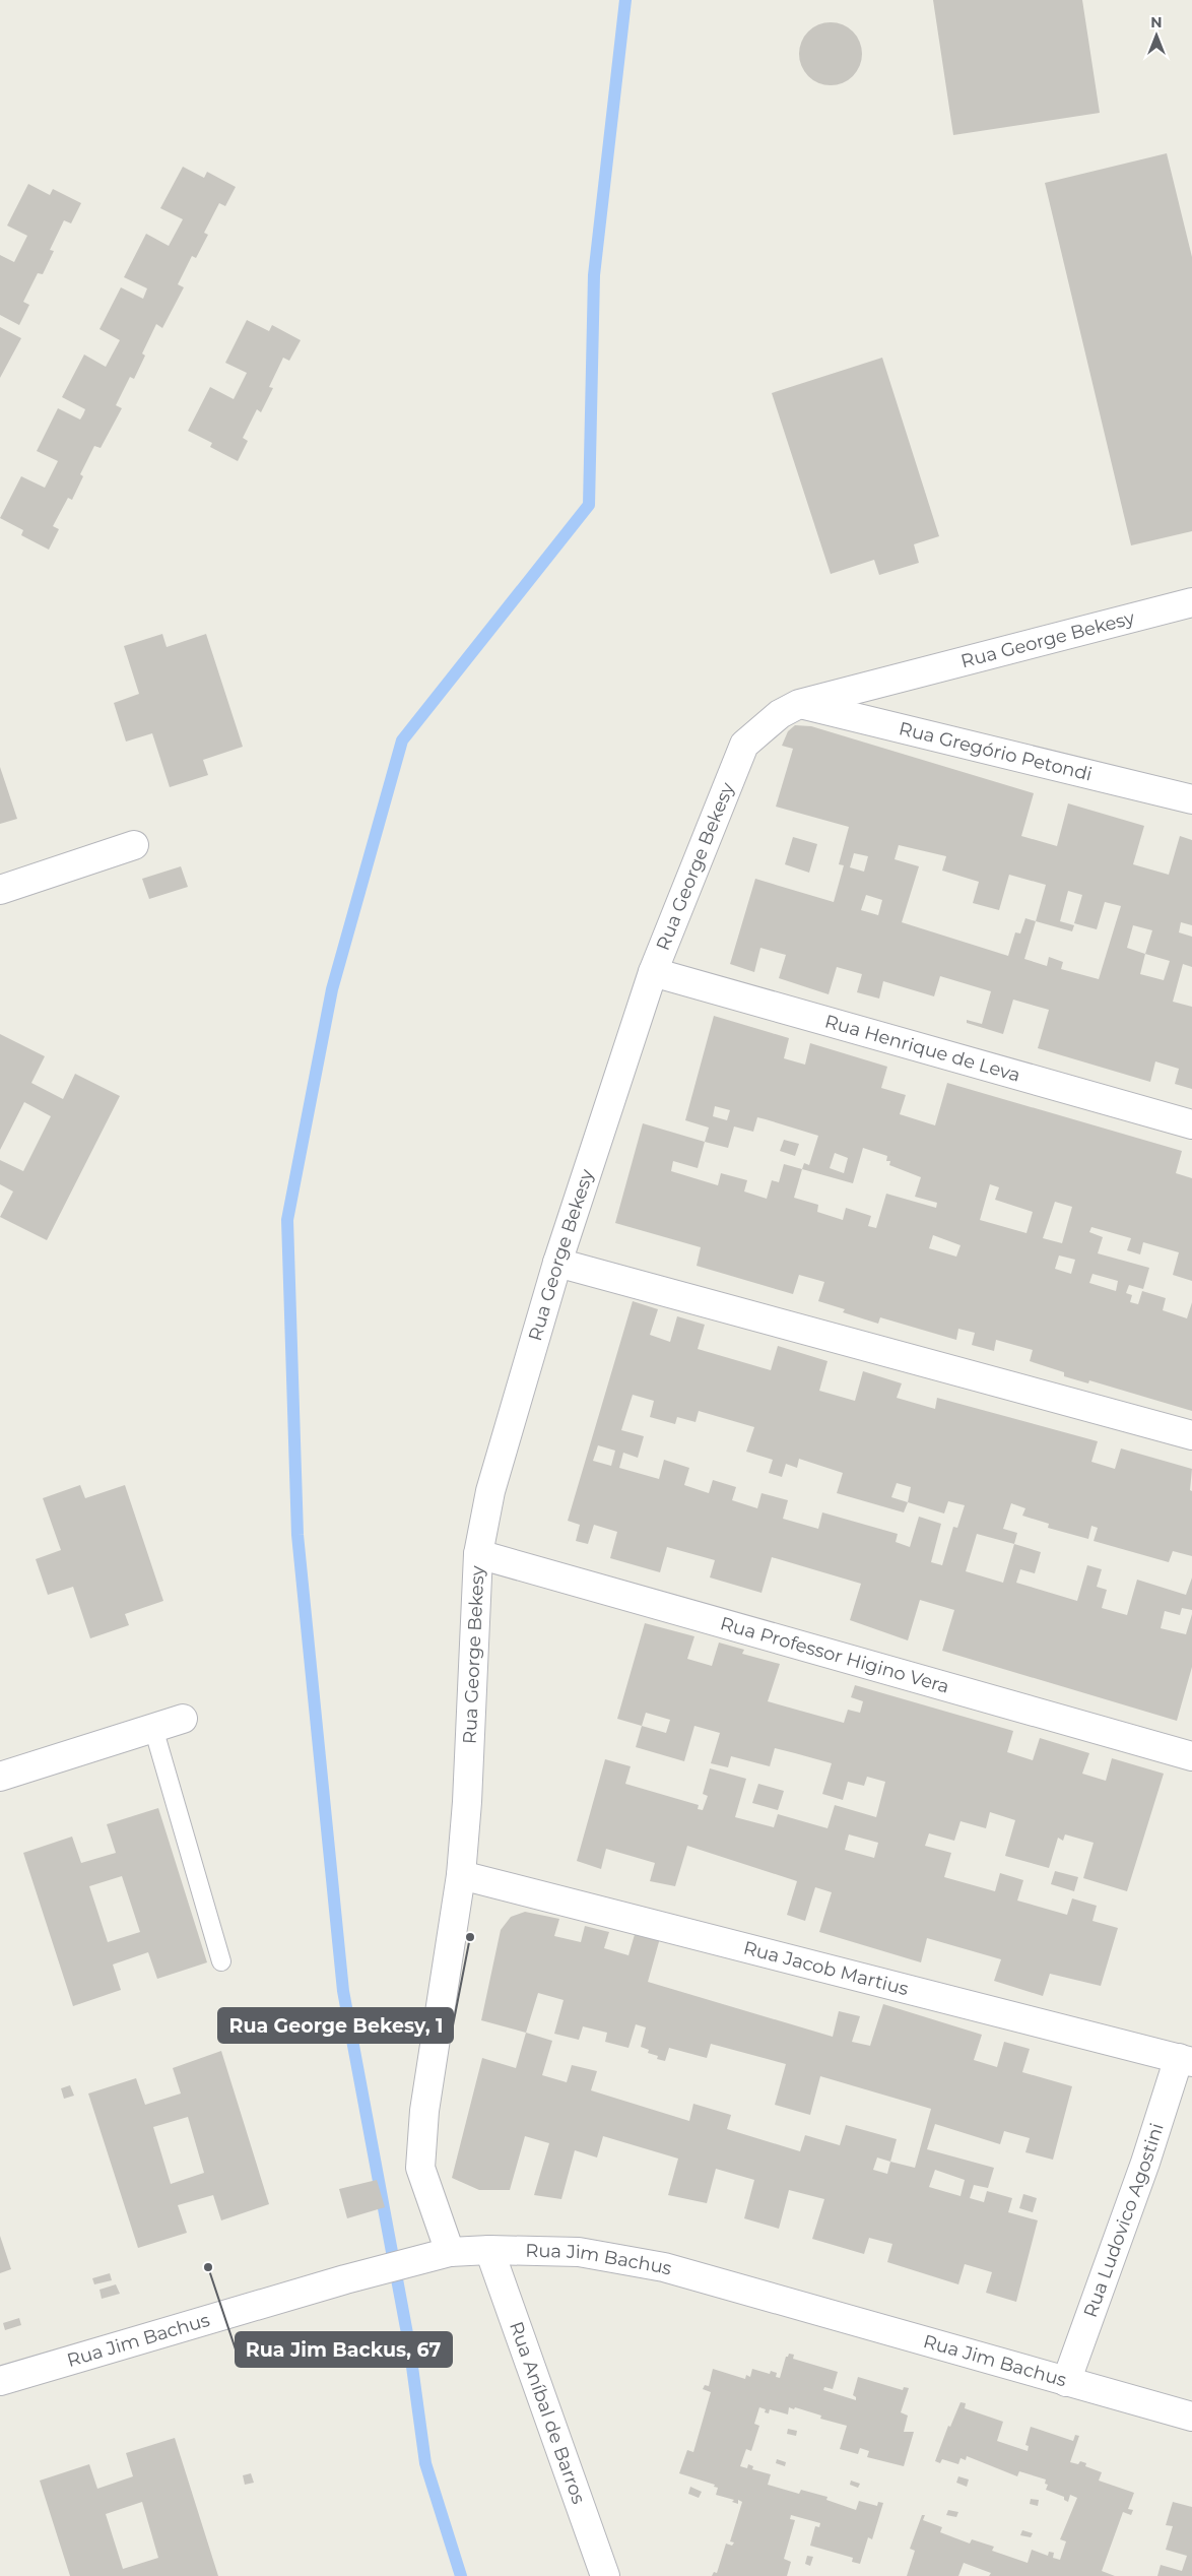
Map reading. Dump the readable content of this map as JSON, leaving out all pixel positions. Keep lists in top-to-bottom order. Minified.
{"streets":{"street":["Rua George Bekesy","Rua Gregório Petondi","Rua Henrique de Leva","Rua Professor Higino Vera","Rua Jacob Martius","Rua Ludovico Agostini","Rua Jim Bachus","Rua Aníbal de Barros"]},"crossings":[["Rua George Bekesy","Rua Gregório Petondi"],["Rua George Bekesy","Rua Henrique de Leva"],["Rua George Bekesy","Rua Professor Higino Vera"],["Rua George Bekesy","Rua Jacob Martius"],["Rua George Bekesy","Rua Jim Bachus"],["Rua Jacob Martius","Rua Ludovico Agostini"],["Rua Ludovico Agostini","Rua Jim Bachus"],["Rua Jim Bachus","Rua Aníbal de Barros"]],"places":["Rua George Bekesy, 1","Rua Jim Backus, 67"],"north":"top"}
